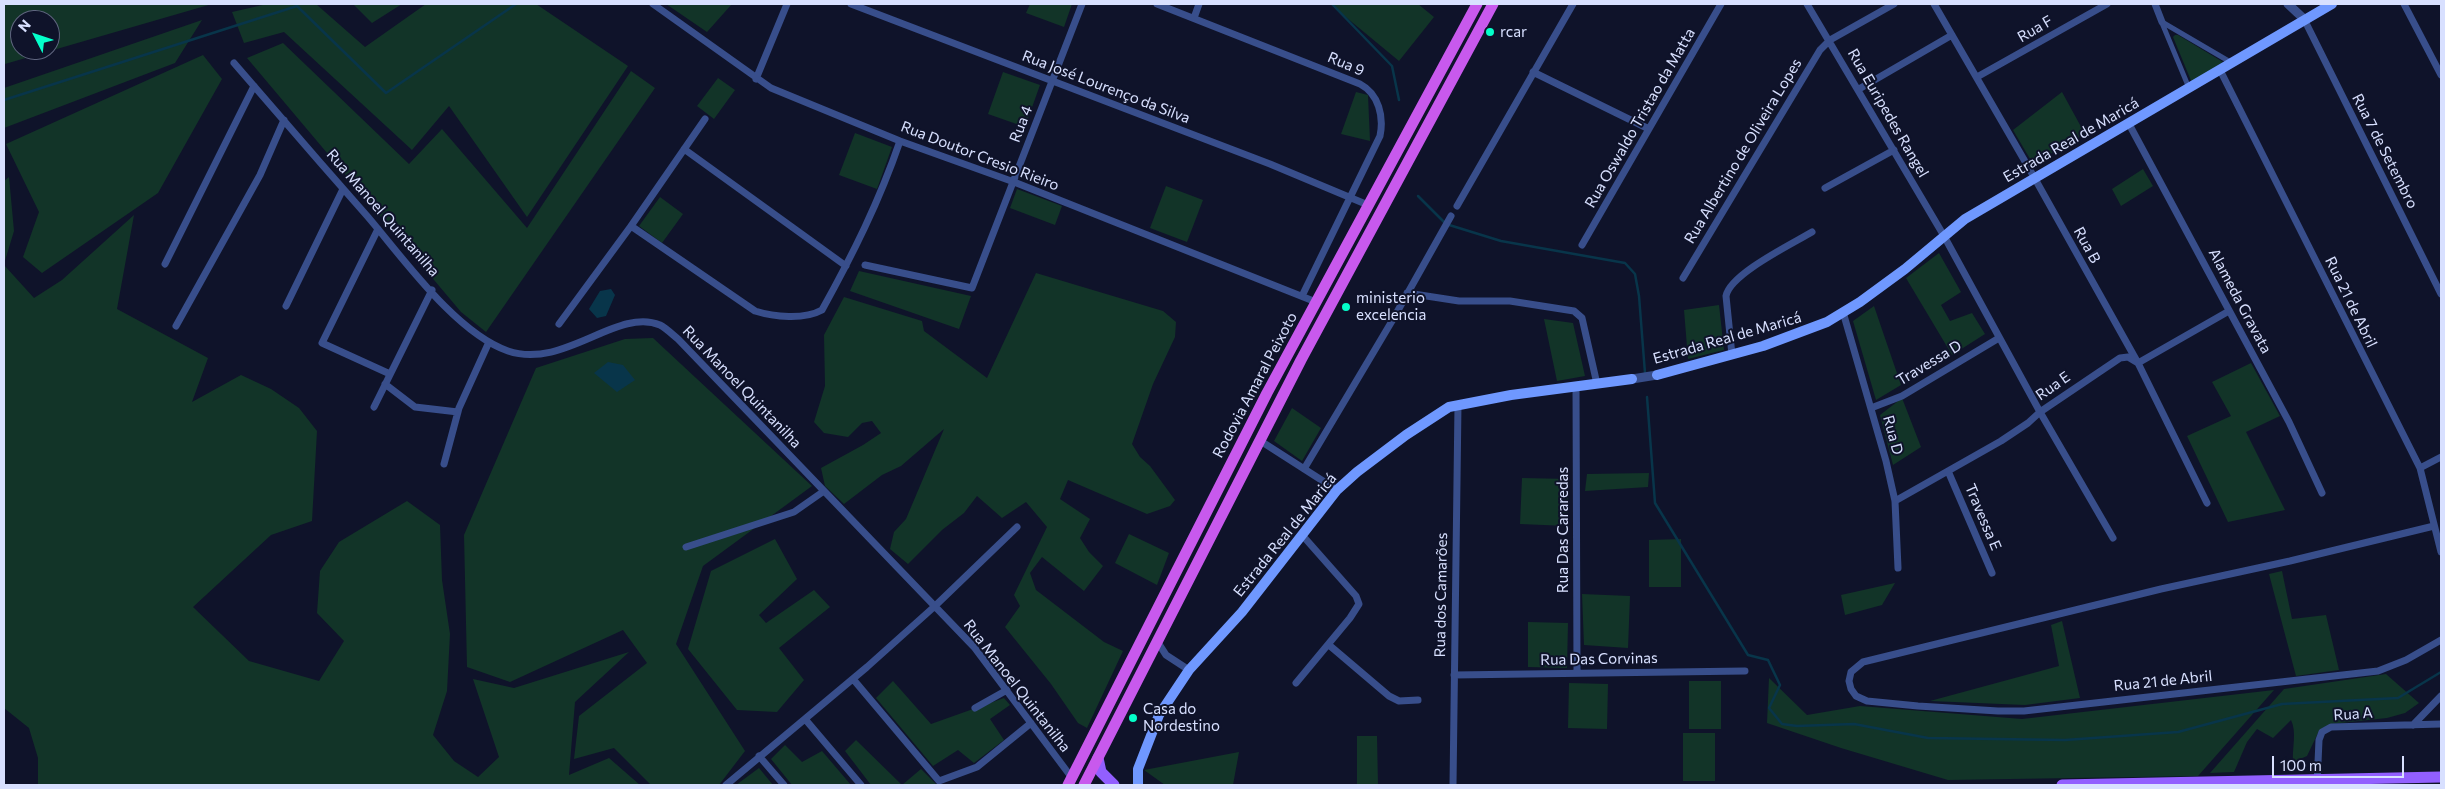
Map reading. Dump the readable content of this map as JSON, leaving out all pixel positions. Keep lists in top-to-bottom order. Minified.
{"streets":{"highway":["Rodovia Amaral Peixoto"],"main road":["Estrada Real de Maricá"],"street":["Rua F","Rua 9","Rua José Lourenço da Silva","Rua Euripedes Rangel","Rua Oswaldo Tristao da Matta","Rua 4","Rua Albertino de Oliveira Lopes","Rua 7 de Setembro","Rua Doutor Cresio Rieiro","Rua Manoel Quintanilha","Rua B","Alameda Gravata","Rua 21 de Abril","Travessa D","Rua E","Rua D","Travessa E","Rua Das Cararedas","Rua dos Camarões","Rua Das Corvinas","Rua A"]},"crossings":[["Rua F","Rua B"],["Rua 9","Rua José Lourenço da Silva"],["Rua 9","Rua Doutor Cresio Rieiro"],["Rua José Lourenço da Silva","Rua 4"],["Rua José Lourenço da Silva","Rodovia Amaral Peixoto"],["Rua Euripedes Rangel","Estrada Real de Maricá"],["Rua Euripedes Rangel","Rua Albertino de Oliveira Lopes"],["Rua Euripedes Rangel","Travessa D"],["Rua Euripedes Rangel","Rua E"],["Rua 4","Rua Doutor Cresio Rieiro"],["Estrada Real de Maricá","Rua 7 de Setembro"],["Estrada Real de Maricá","Rua B"],["Estrada Real de Maricá","Alameda Gravata"],["Estrada Real de Maricá","Rua 21 de Abril"],["Estrada Real de Maricá","Rua D"],["Estrada Real de Maricá","Rua Das Cararedas"],["Estrada Real de Maricá","Rua dos Camarões"],["Rua Doutor Cresio Rieiro","Rodovia Amaral Peixoto"],["Rua Manoel Quintanilha","Rodovia Amaral Peixoto"],["Rua B","Rua E"],["Travessa D","Rua D"],["Rua E","Rua D"],["Rua E","Travessa E"],["Rua Das Cararedas","Rua Das Corvinas"],["Rua dos Camarões","Rua Das Corvinas"]],"places":["rcar","ministerio excelencia","Casa do Nordestino"],"scale_bar":"100 m","north":"top left"}
